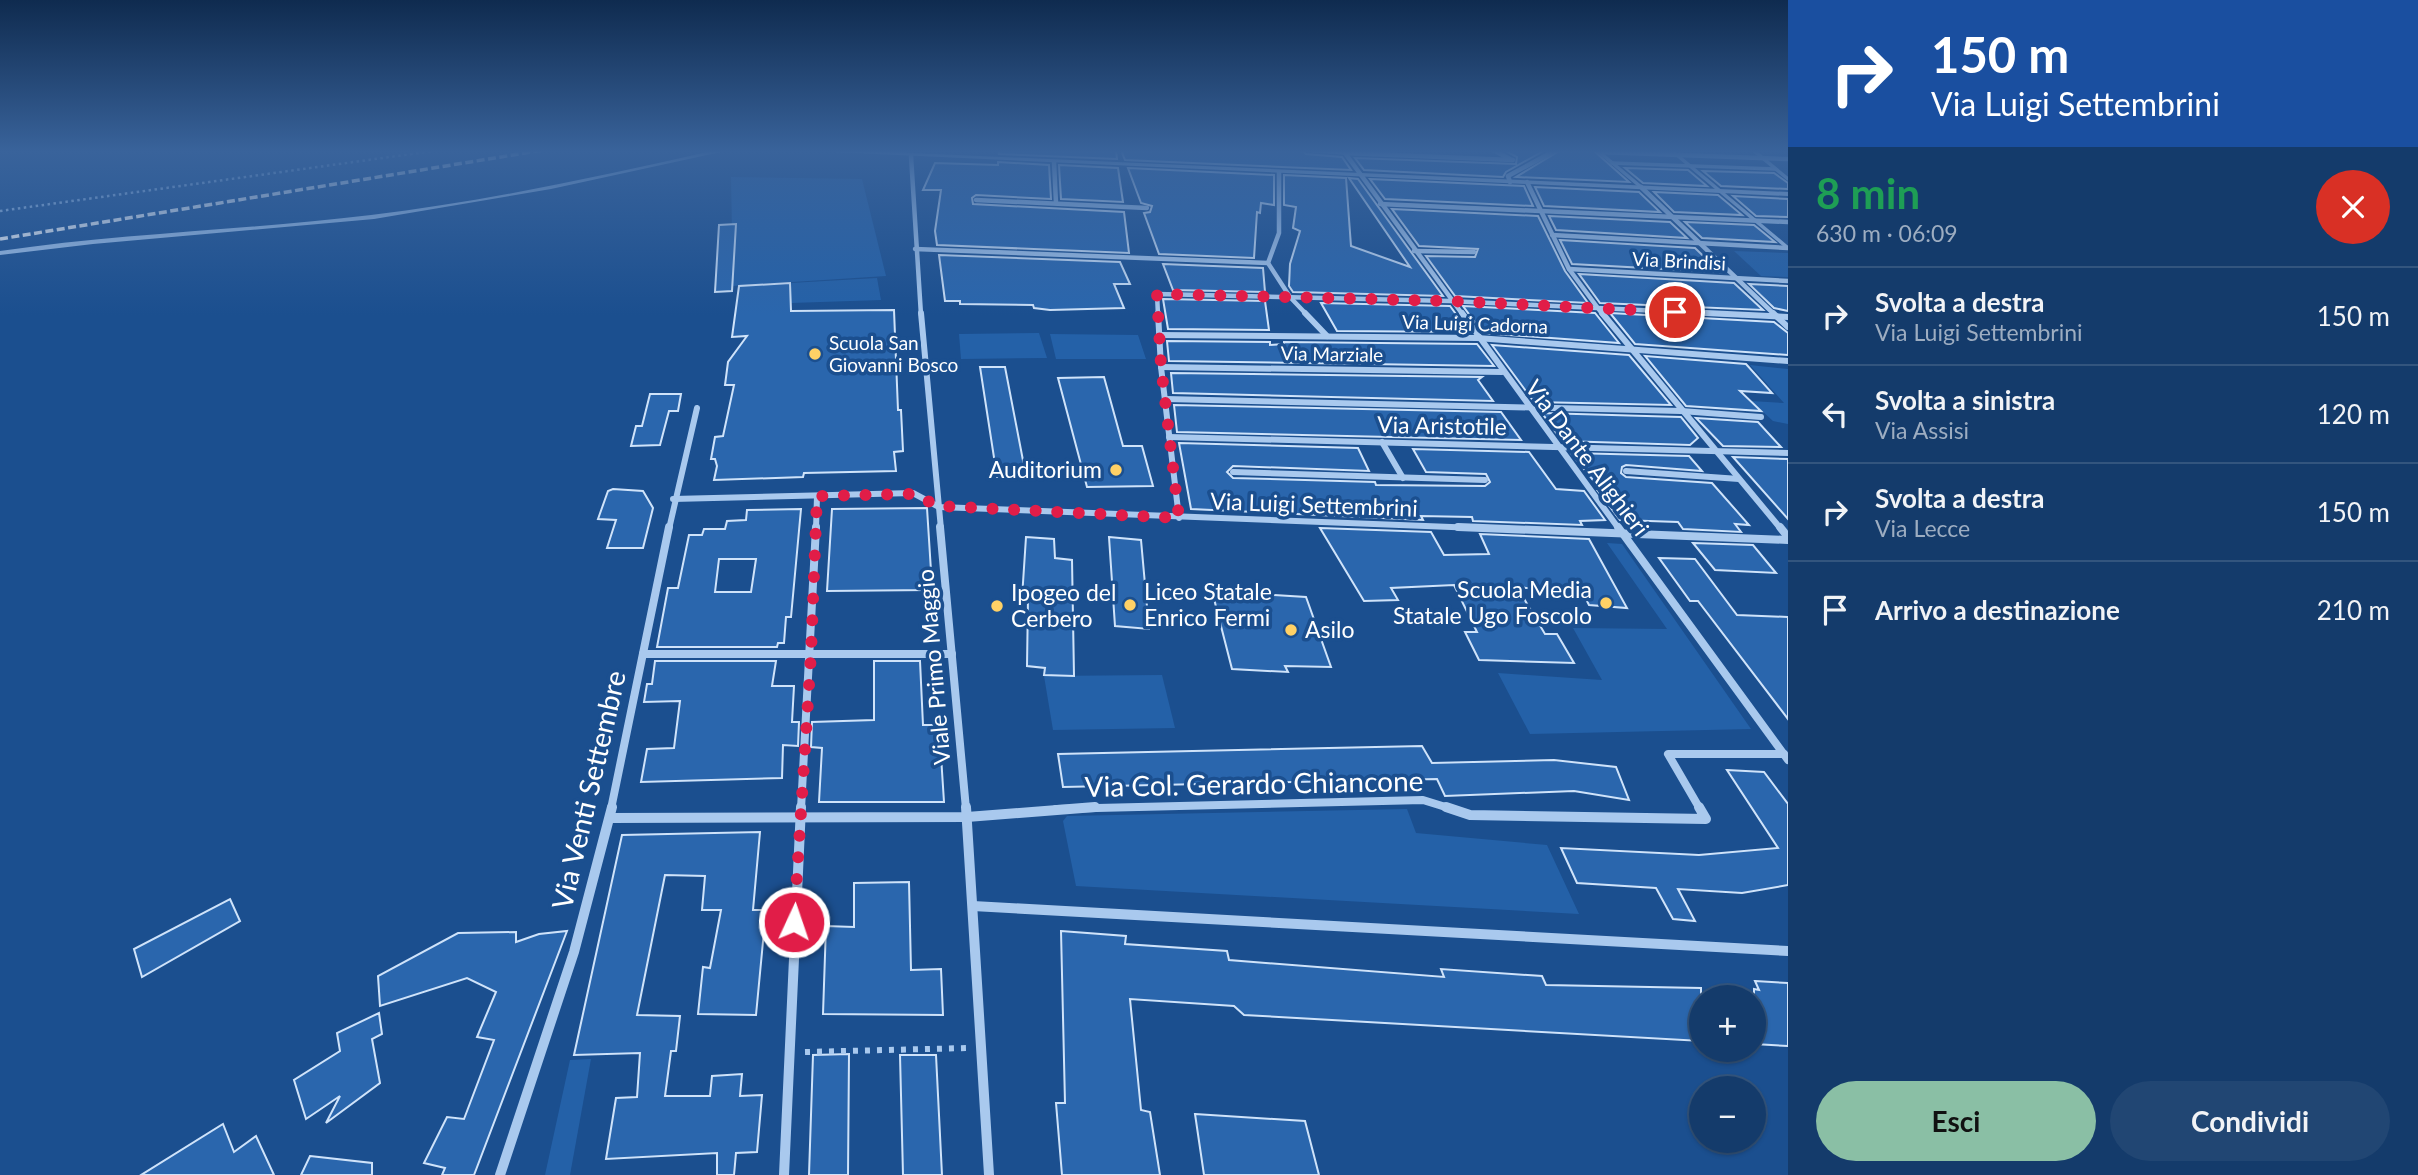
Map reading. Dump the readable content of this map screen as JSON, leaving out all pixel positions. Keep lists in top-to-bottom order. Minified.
{"streets":{"street":["Via Brindisi","Via Luigi Cadorna","Via Marziale","Via Aristotile","Via Dante Alighieri","Via Luigi Settembrini","Viale Primo Maggio","Via Col. Gerardo Chiancone","Via Venti Settembre"]},"crossings":[["Via Luigi Cadorna","Via Dante Alighieri"],["Via Marziale","Via Dante Alighieri"],["Via Aristotile","Via Dante Alighieri"],["Via Dante Alighieri","Via Luigi Settembrini"],["Via Dante Alighieri","Via Col. Gerardo Chiancone"],["Via Luigi Settembrini","Viale Primo Maggio"],["Via Luigi Settembrini","Via Venti Settembre"],["Viale Primo Maggio","Via Col. Gerardo Chiancone"],["Via Col. Gerardo Chiancone","Via Venti Settembre"]],"places":["Scuola San Giovanni Bosco","Auditorium","Scuola Media Statale Ugo Foscolo","Liceo Statale Enrico Fermi","Ipogeo del Cerbero","Asilo"],"page":{"turn":["150 m","Via Luigi Settembrini"],"heading":["8 min","630 m · 06:09"],"list":[{"name":"Svolta a destra","note":"Via Luigi Settembrini","value":"150 m"},{"name":"Svolta a sinistra","note":"Via Assisi","value":"120 m"},{"name":"Svolta a destra","note":"Via Lecce","value":"150 m"},{"name":"Arrivo a destinazione","value":"210 m"}],"map_buttons":["+","−"],"buttons":["Esci","Condividi"]}}
